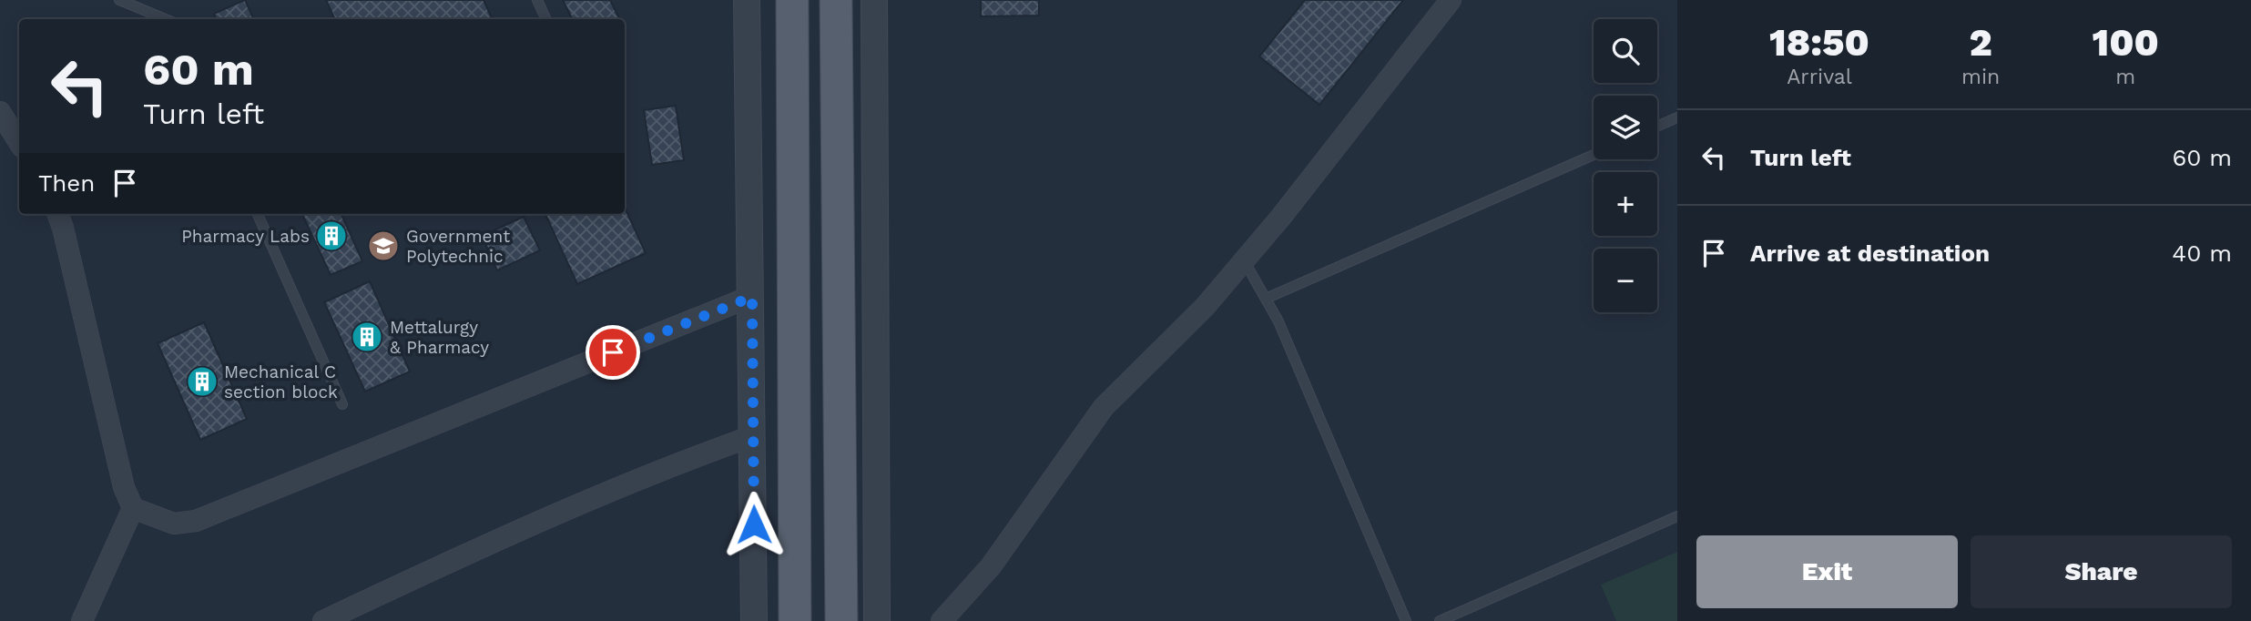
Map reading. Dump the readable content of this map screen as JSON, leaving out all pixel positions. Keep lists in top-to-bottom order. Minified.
{"places":{"building":["Pharmacy Labs","Mettalurgy & Pharmacy","Mechanical C section block"],"school or university":["Government Polytechnic"]},"page":{"eta":["18:50","Arrival","2","min","100","m"],"map_buttons":["+","−"],"turn":["60 m","Turn left"],"list":[{"name":"Turn left","value":"60 m"},{"name":"Arrive at destination","value":"40 m"}],"then":"Then","buttons":["Exit","Share"]}}
